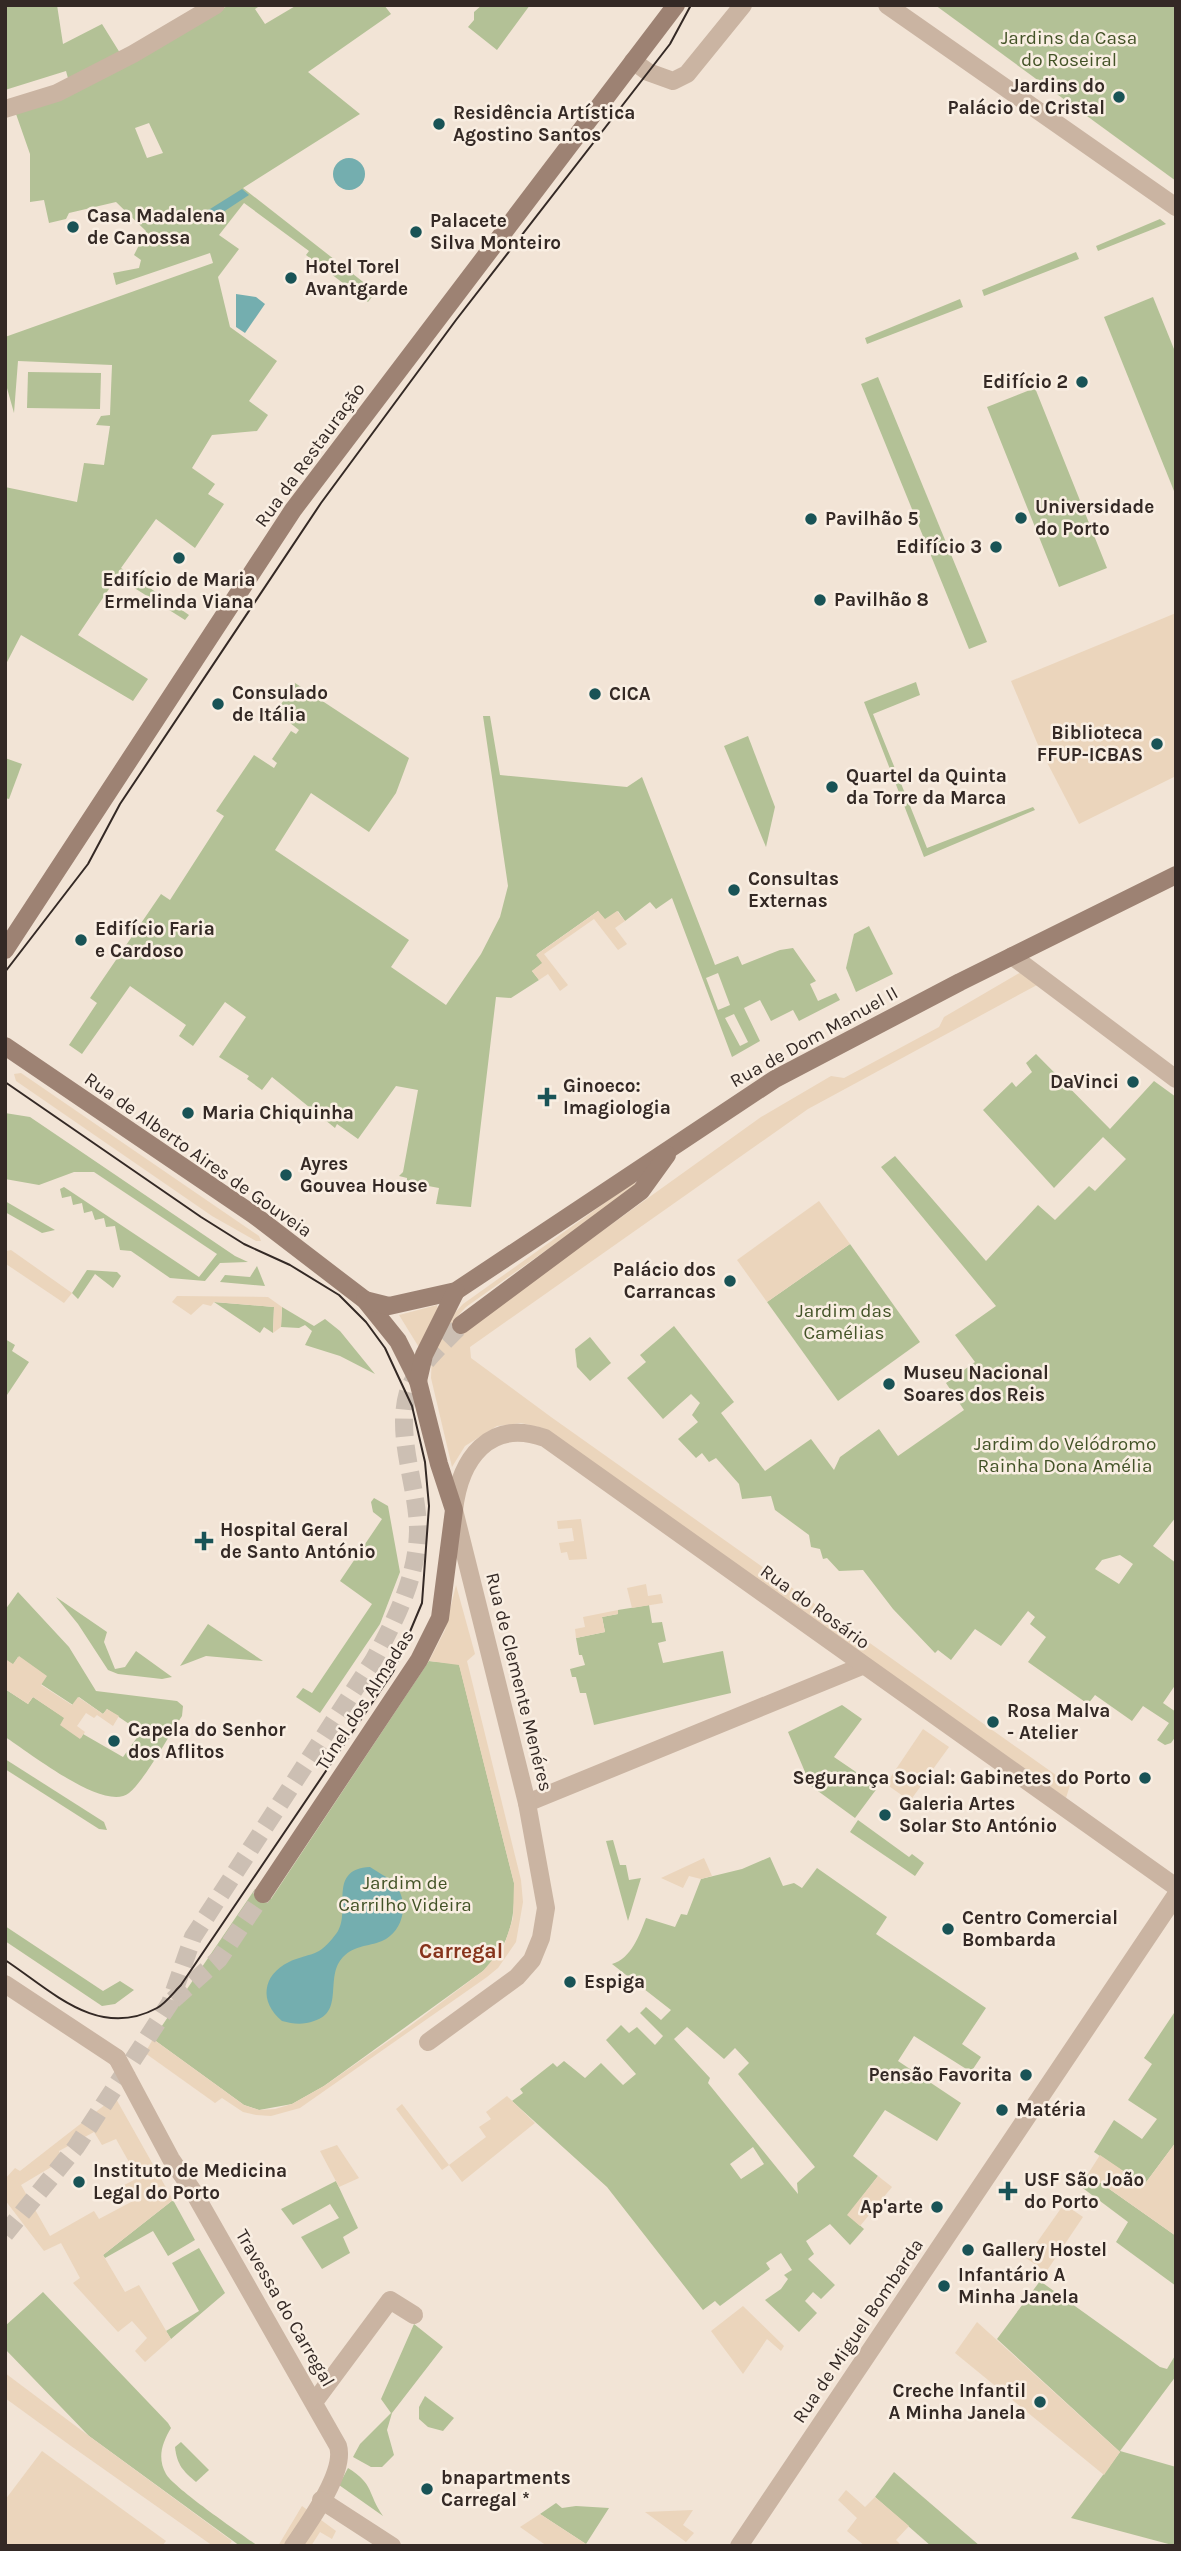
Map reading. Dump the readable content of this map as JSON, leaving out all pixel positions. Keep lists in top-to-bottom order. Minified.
{"streets":{"main road":["Rua da Restauração","Rua de Dom Manuel II","Rua de Alberto Aires de Gouveia","Rua de Clemente Menéres","Túnel dos Almadas"],"street":["Rua do Rosário","Travessa do Carregal","Rua de Miguel Bombarda"]},"crossings":[["Rua de Dom Manuel II","Rua de Alberto Aires de Gouveia"],["Rua de Dom Manuel II","Rua de Clemente Menéres"],["Rua de Alberto Aires de Gouveia","Rua de Clemente Menéres"],["Rua do Rosário","Rua de Clemente Menéres"],["Rua do Rosário","Túnel dos Almadas"],["Rua de Clemente Menéres","Túnel dos Almadas"]],"districts":["Carregal"],"parks":["Jardins da Casa do Roseiral","Jardim das Camélias","Jardim do Velódromo Rainha Dona Amélia","Jardim de Carrilho Videira"],"places":{"other":["Jardins do Palácio de Cristal","Residência Artística Agostino Santos","Casa Madalena de Canossa","Palacete Silva Monteiro","Hotel Torel Avantgarde","Edifício 2","Universidade do Porto","Pavilhão 5","Edifício 3","Edifício de Maria Ermelinda Viana","Pavilhão 8","CICA","Consulado de Itália","Biblioteca FFUP-ICBAS","Quartel da Quinta da Torre da Marca","Consultas Externas","Edifício Faria e Cardoso","DaVinci","Maria Chiquinha","Ayres Gouvea House","Palácio dos Carrancas","Museu Nacional Soares dos Reis","Rosa Malva - Atelier","Capela do Senhor dos Aflitos","Segurança Social: Gabinetes do Porto","Galeria Artes Solar Sto António","Centro Comercial Bombarda","Espiga","Pensão Favorita","Matéria","Instituto de Medicina Legal do Porto","Ap'arte","Gallery Hostel","Infantário A Minha Janela","Creche Infantil A Minha Janela","bnapartments Carregal *"],"health":["Ginoeco: Imagiologia","Hospital Geral de Santo António","USF São João do Porto"]}}
